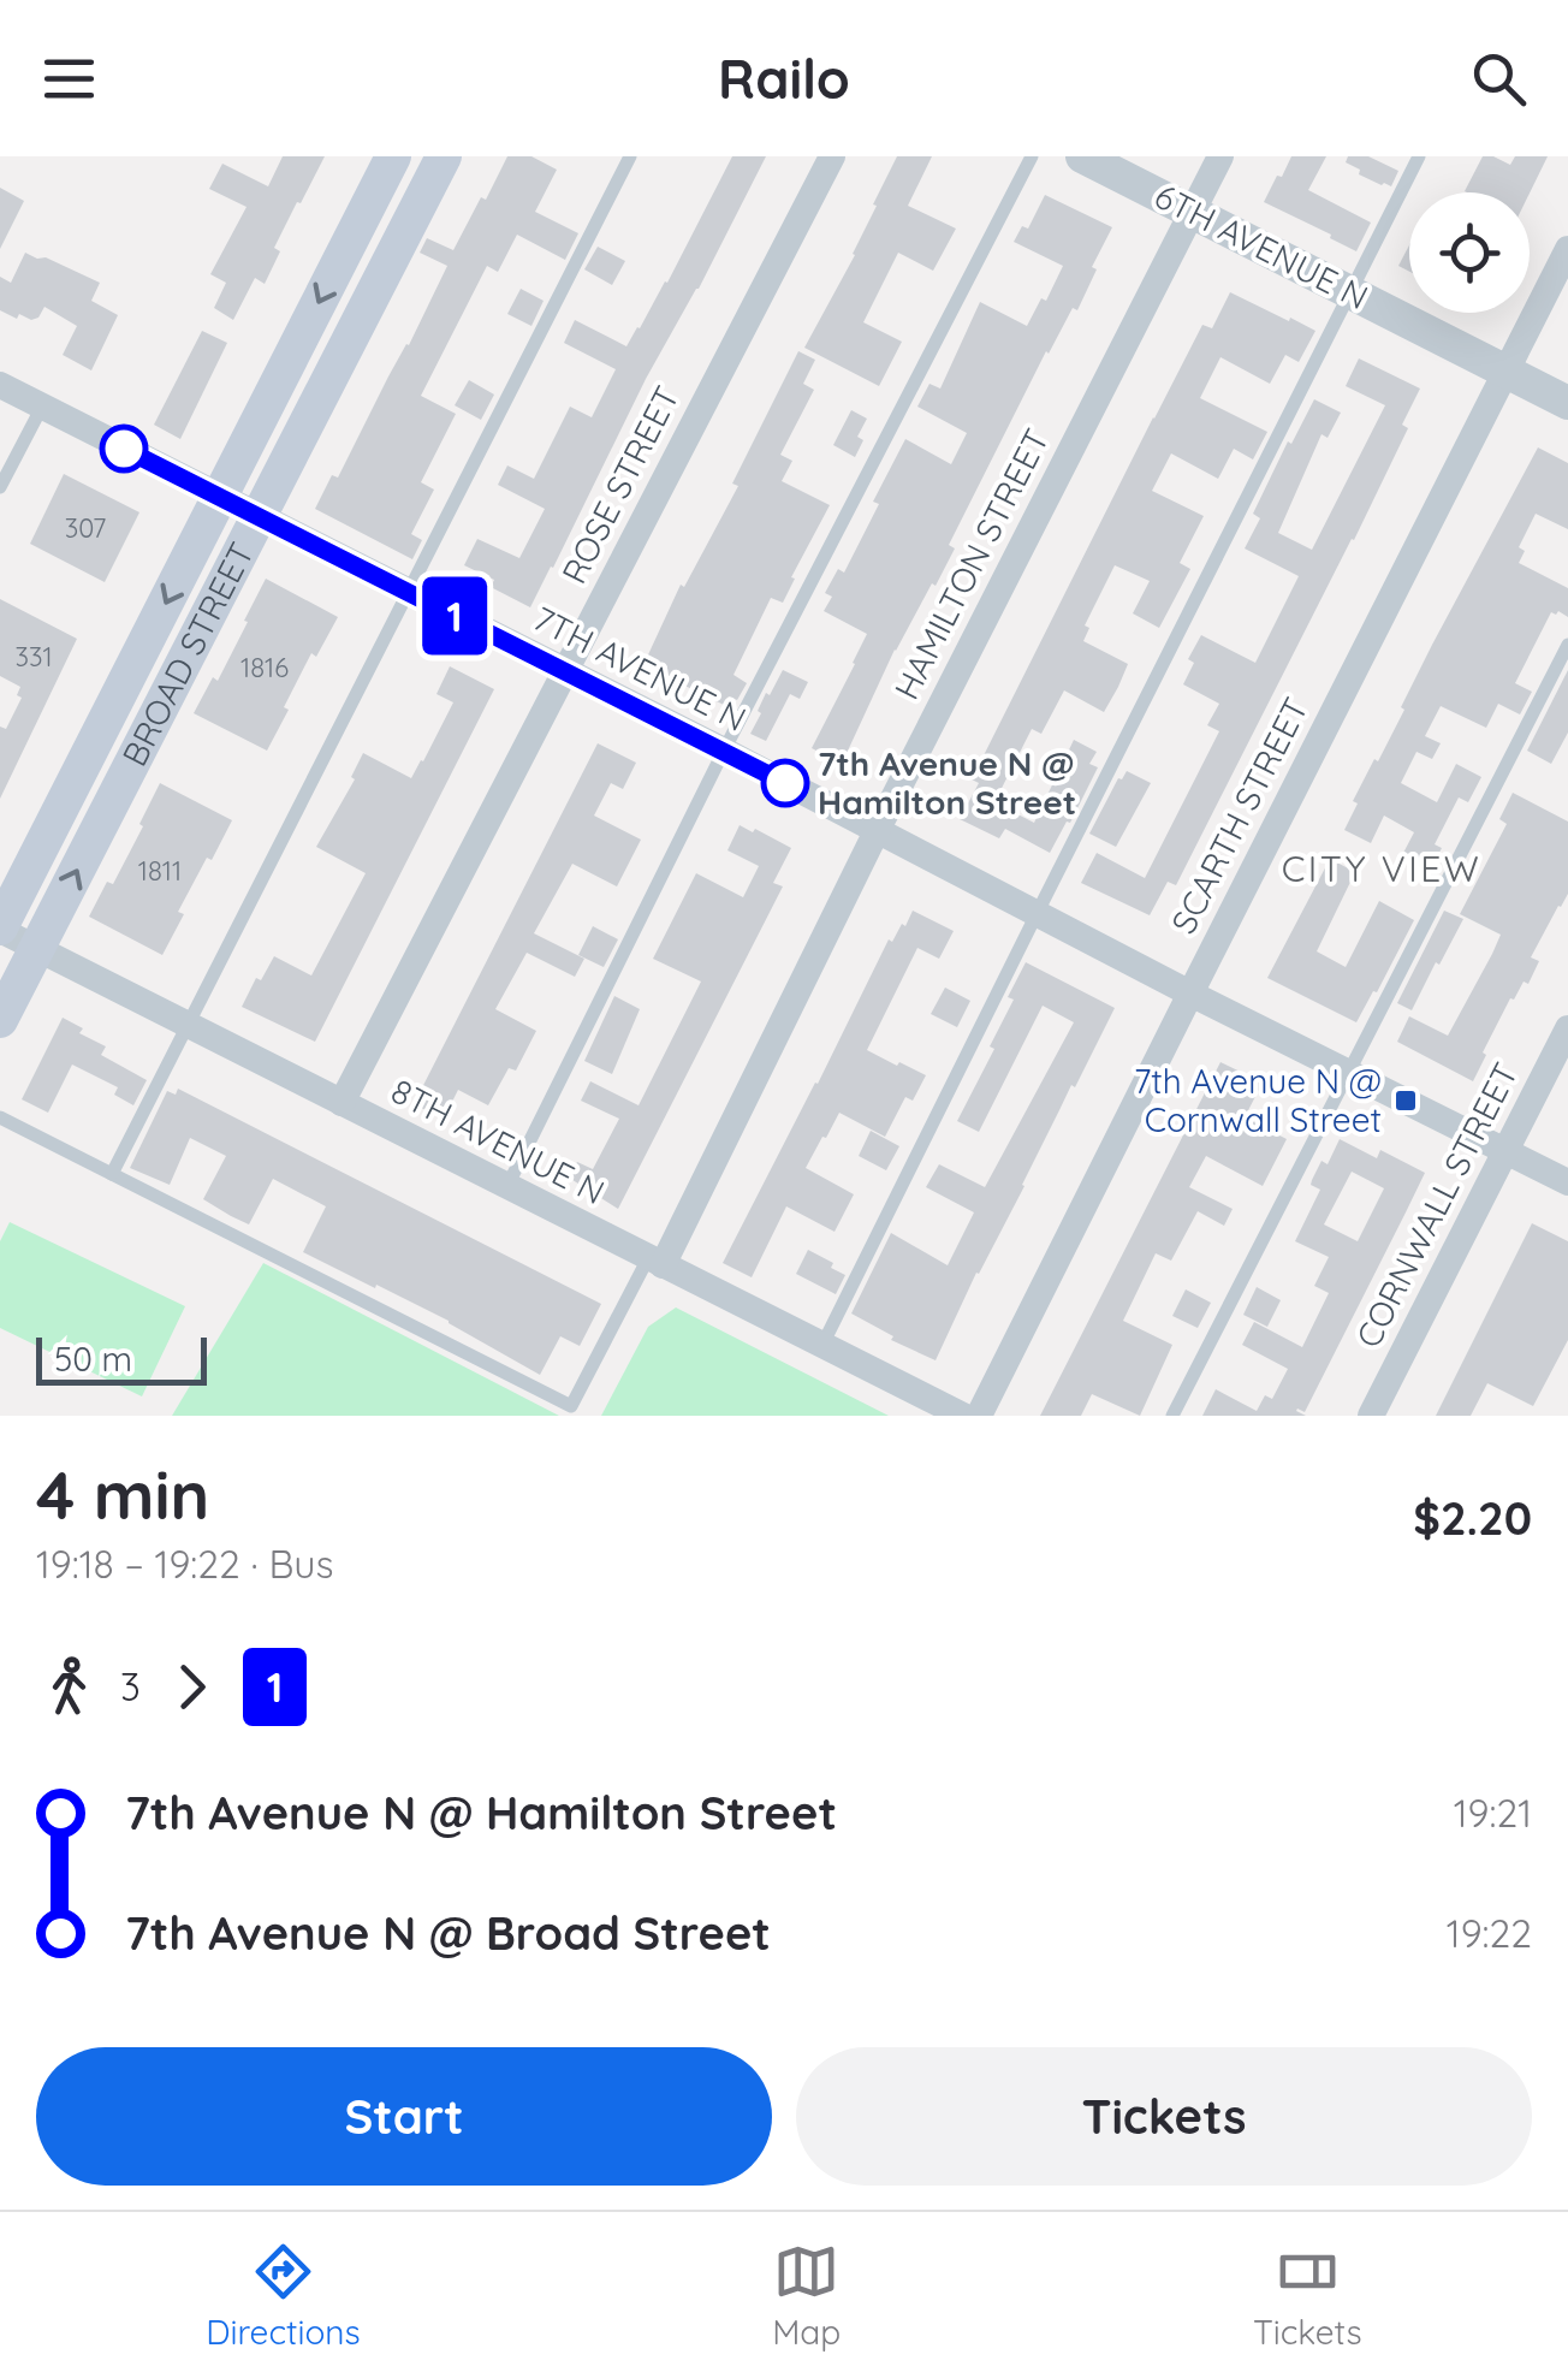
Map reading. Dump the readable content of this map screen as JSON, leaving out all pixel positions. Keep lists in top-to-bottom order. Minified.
{"streets":{"main road":["BROAD STREET"],"street":["6TH AVENUE N","ROSE STREET","HAMILTON STREET","7TH AVENUE N","SCARTH STREET","8TH AVENUE N","CORNWALL STREET"]},"crossings":[["6TH AVENUE N","HAMILTON STREET"],["6TH AVENUE N","SCARTH STREET"],["ROSE STREET","7TH AVENUE N"],["ROSE STREET","8TH AVENUE N"],["HAMILTON STREET","7TH AVENUE N"],["HAMILTON STREET","8TH AVENUE N"],["BROAD STREET","7TH AVENUE N"],["BROAD STREET","8TH AVENUE N"],["7TH AVENUE N","SCARTH STREET"],["7TH AVENUE N","CORNWALL STREET"]],"districts":["CITY VIEW"],"places":{"other":["7th Avenue N @ Hamilton Street"],"transit":["7th Avenue N @ Cornwall Street"]},"lines":["bus line 1"],"house_numbers":["307","331","1816","1811"],"scale_bar":"50 m","page":{"header":"Railo","on_map":"1","scale":"50 m","heading":["4 min","19:18 – 19:22 · Bus","$2.20"],"legs":["3","1"],"list":[{"name":"7th Avenue N @ Hamilton Street","value":"19:21"},{"name":"7th Avenue N @ Broad Street","value":"19:22"}],"buttons":["Start","Tickets"],"tabs":["Directions","Map","Tickets"]}}
